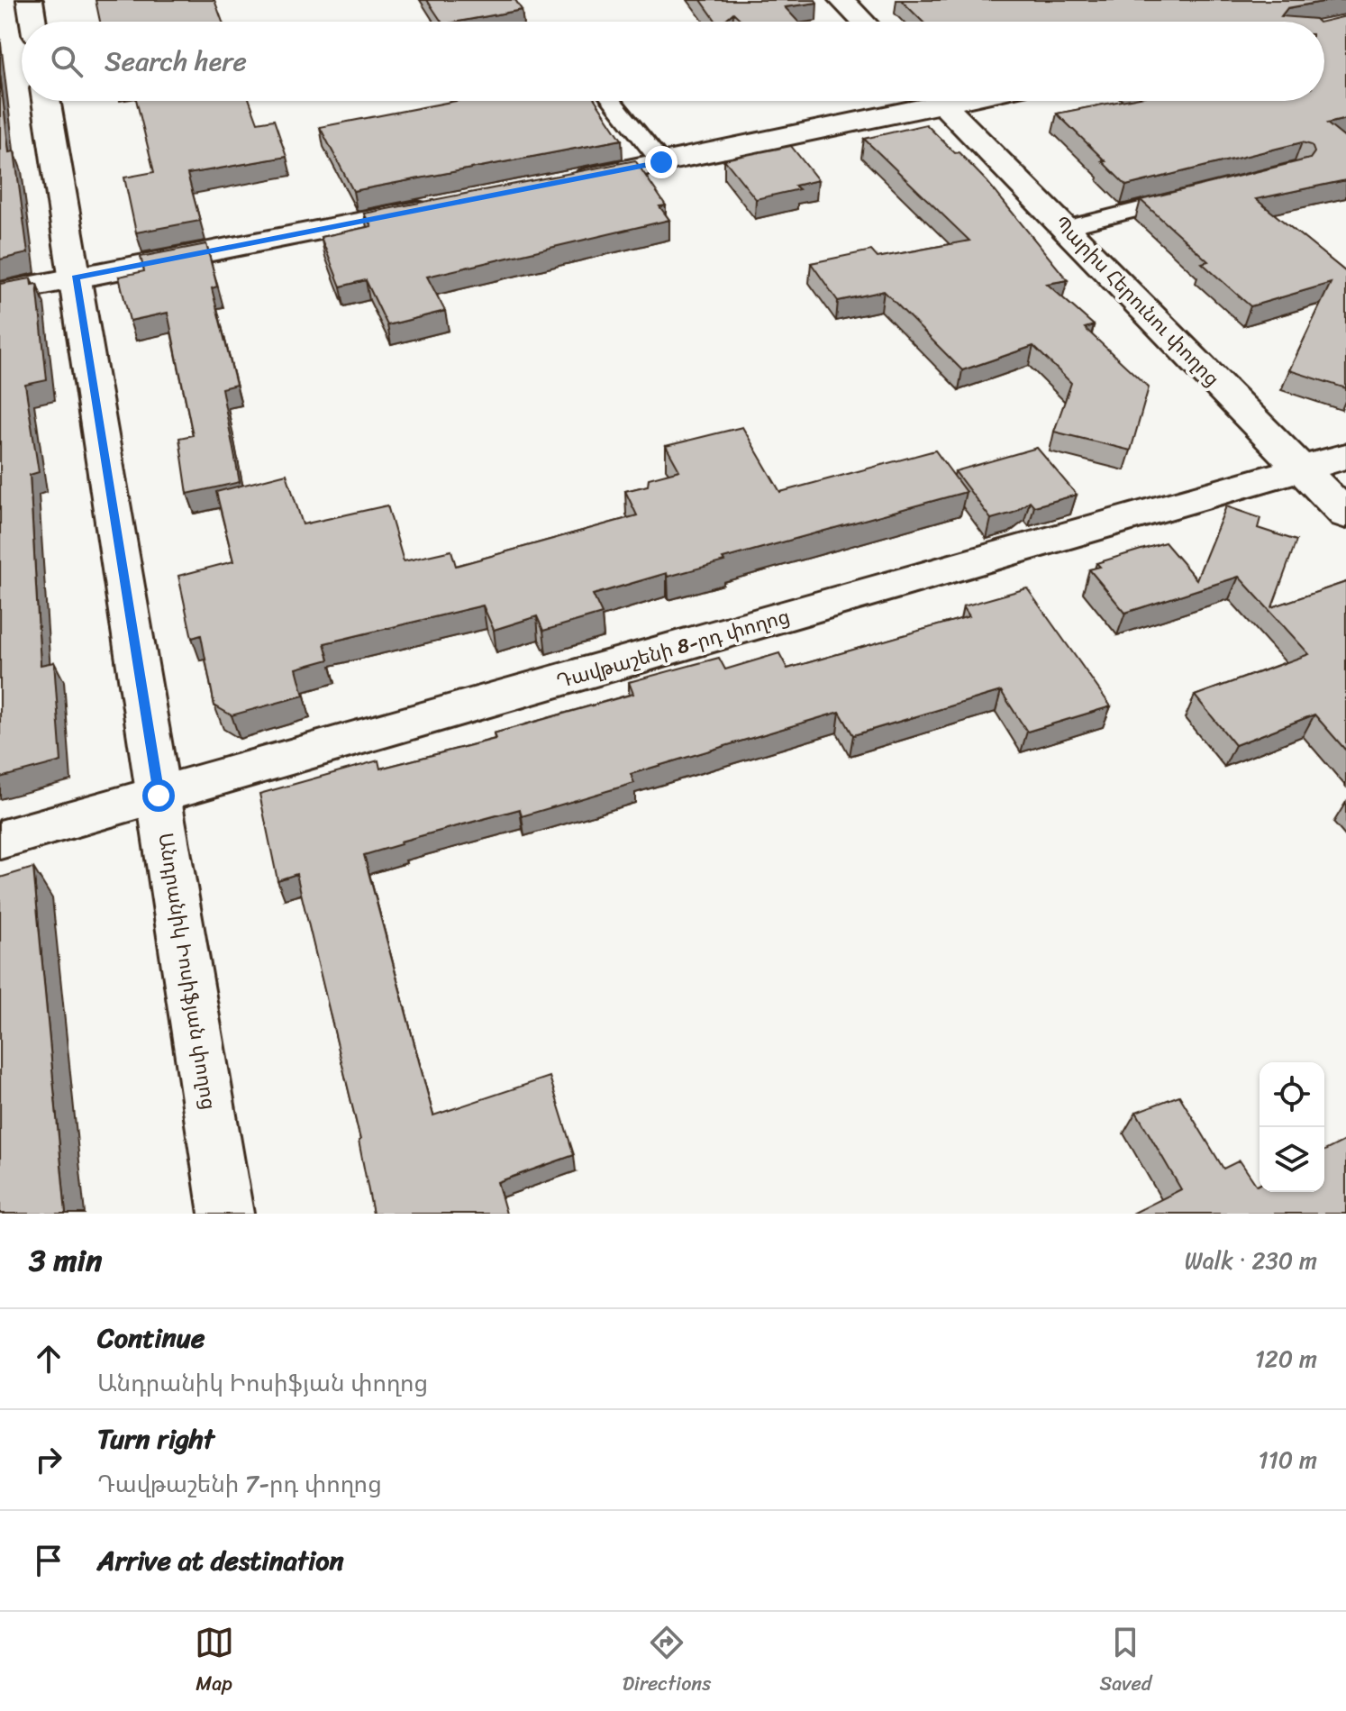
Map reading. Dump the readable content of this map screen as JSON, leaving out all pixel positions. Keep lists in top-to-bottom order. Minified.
{"streets":{"street":["Պարիս Հերունու փողոց","Դավթաշենի 8-րդ փողոց","Անդրանիկ Իոսիֆյան փողոց"]},"crossings":[["Պարիս Հերունու փողոց","Դավթաշենի 8-րդ փողոց"],["Դավթաշենի 8-րդ փողոց","Անդրանիկ Իոսիֆյան փողոց"]],"page":{"search":"Search here","heading":["3 min","Walk · 230 m"],"list":[["Continue","Անդրանիկ Իոսիֆյան փողոց","120 m"],["Turn right","Դավթաշենի 7-րդ փողոց","110 m"],"Arrive at destination"],"nav":["Map","Directions","Saved"]}}
